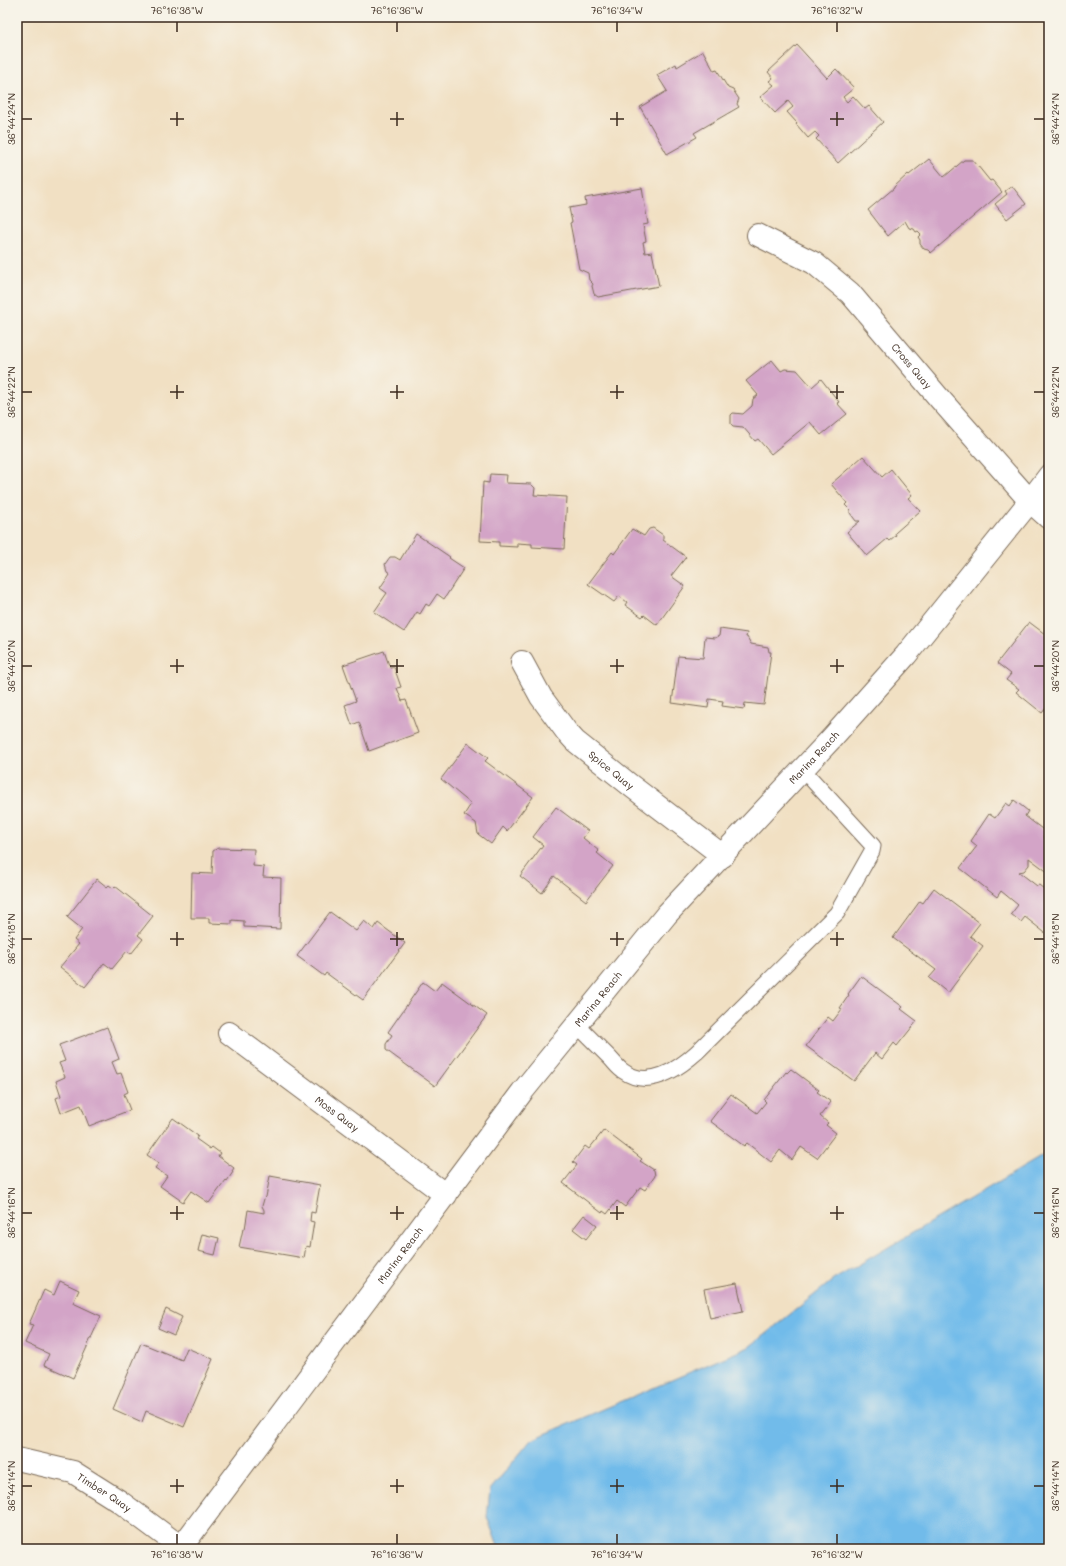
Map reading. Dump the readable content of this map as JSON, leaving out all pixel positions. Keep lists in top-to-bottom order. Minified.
{"streets":{"street":["Cross Quay","Marina Reach","Spice Quay","Moss Quay","Timber Quay"]},"crossings":[["Cross Quay","Marina Reach"],["Marina Reach","Spice Quay"],["Marina Reach","Moss Quay"],["Marina Reach","Timber Quay"]],"coordinates":["76°16'38\"W","76°16'36\"W","76°16'34\"W","76°16'32\"W","36°44'24\"N","36°44'22\"N","36°44'20\"N","36°44'18\"N","36°44'16\"N","36°44'14\"N"]}
